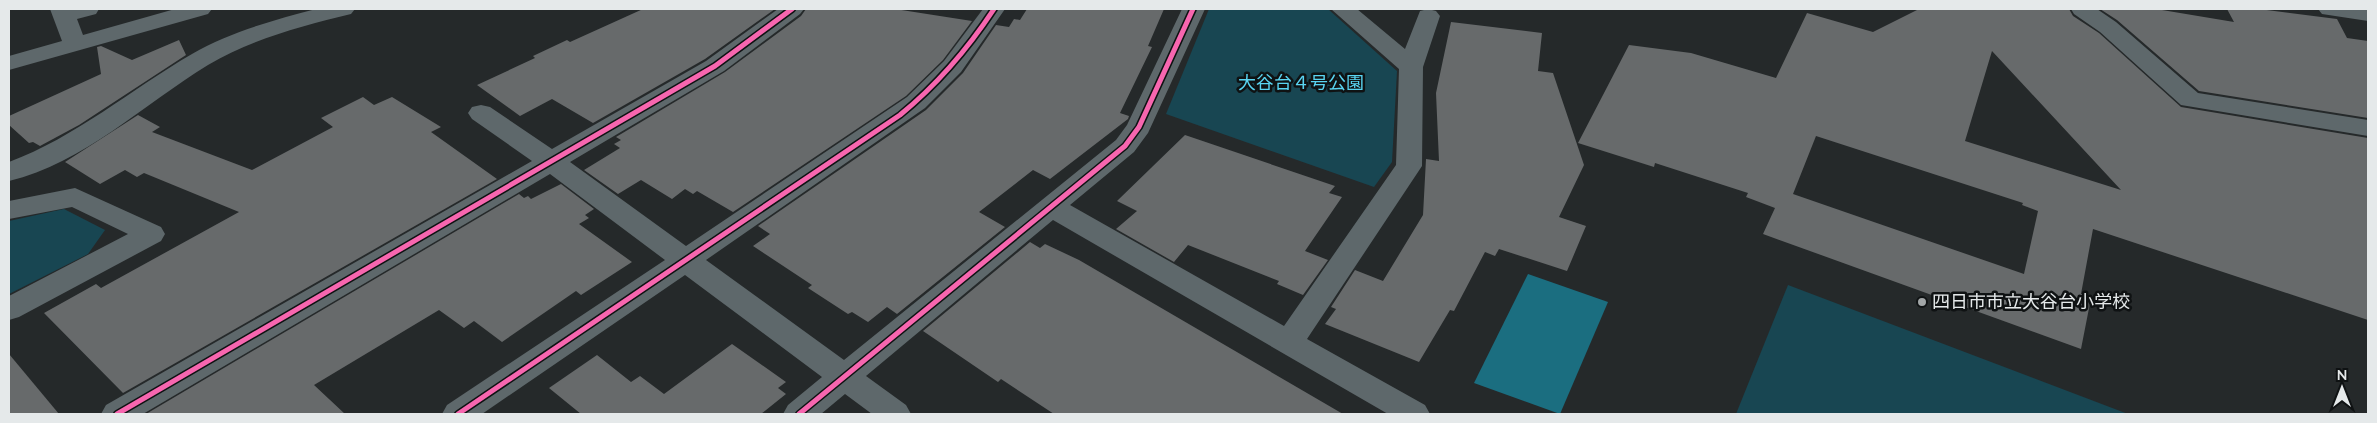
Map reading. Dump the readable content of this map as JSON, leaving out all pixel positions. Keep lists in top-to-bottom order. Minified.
{"parks":["大谷台４号公園"],"places":["四日市市立大谷台小学校"],"north":"top"}
